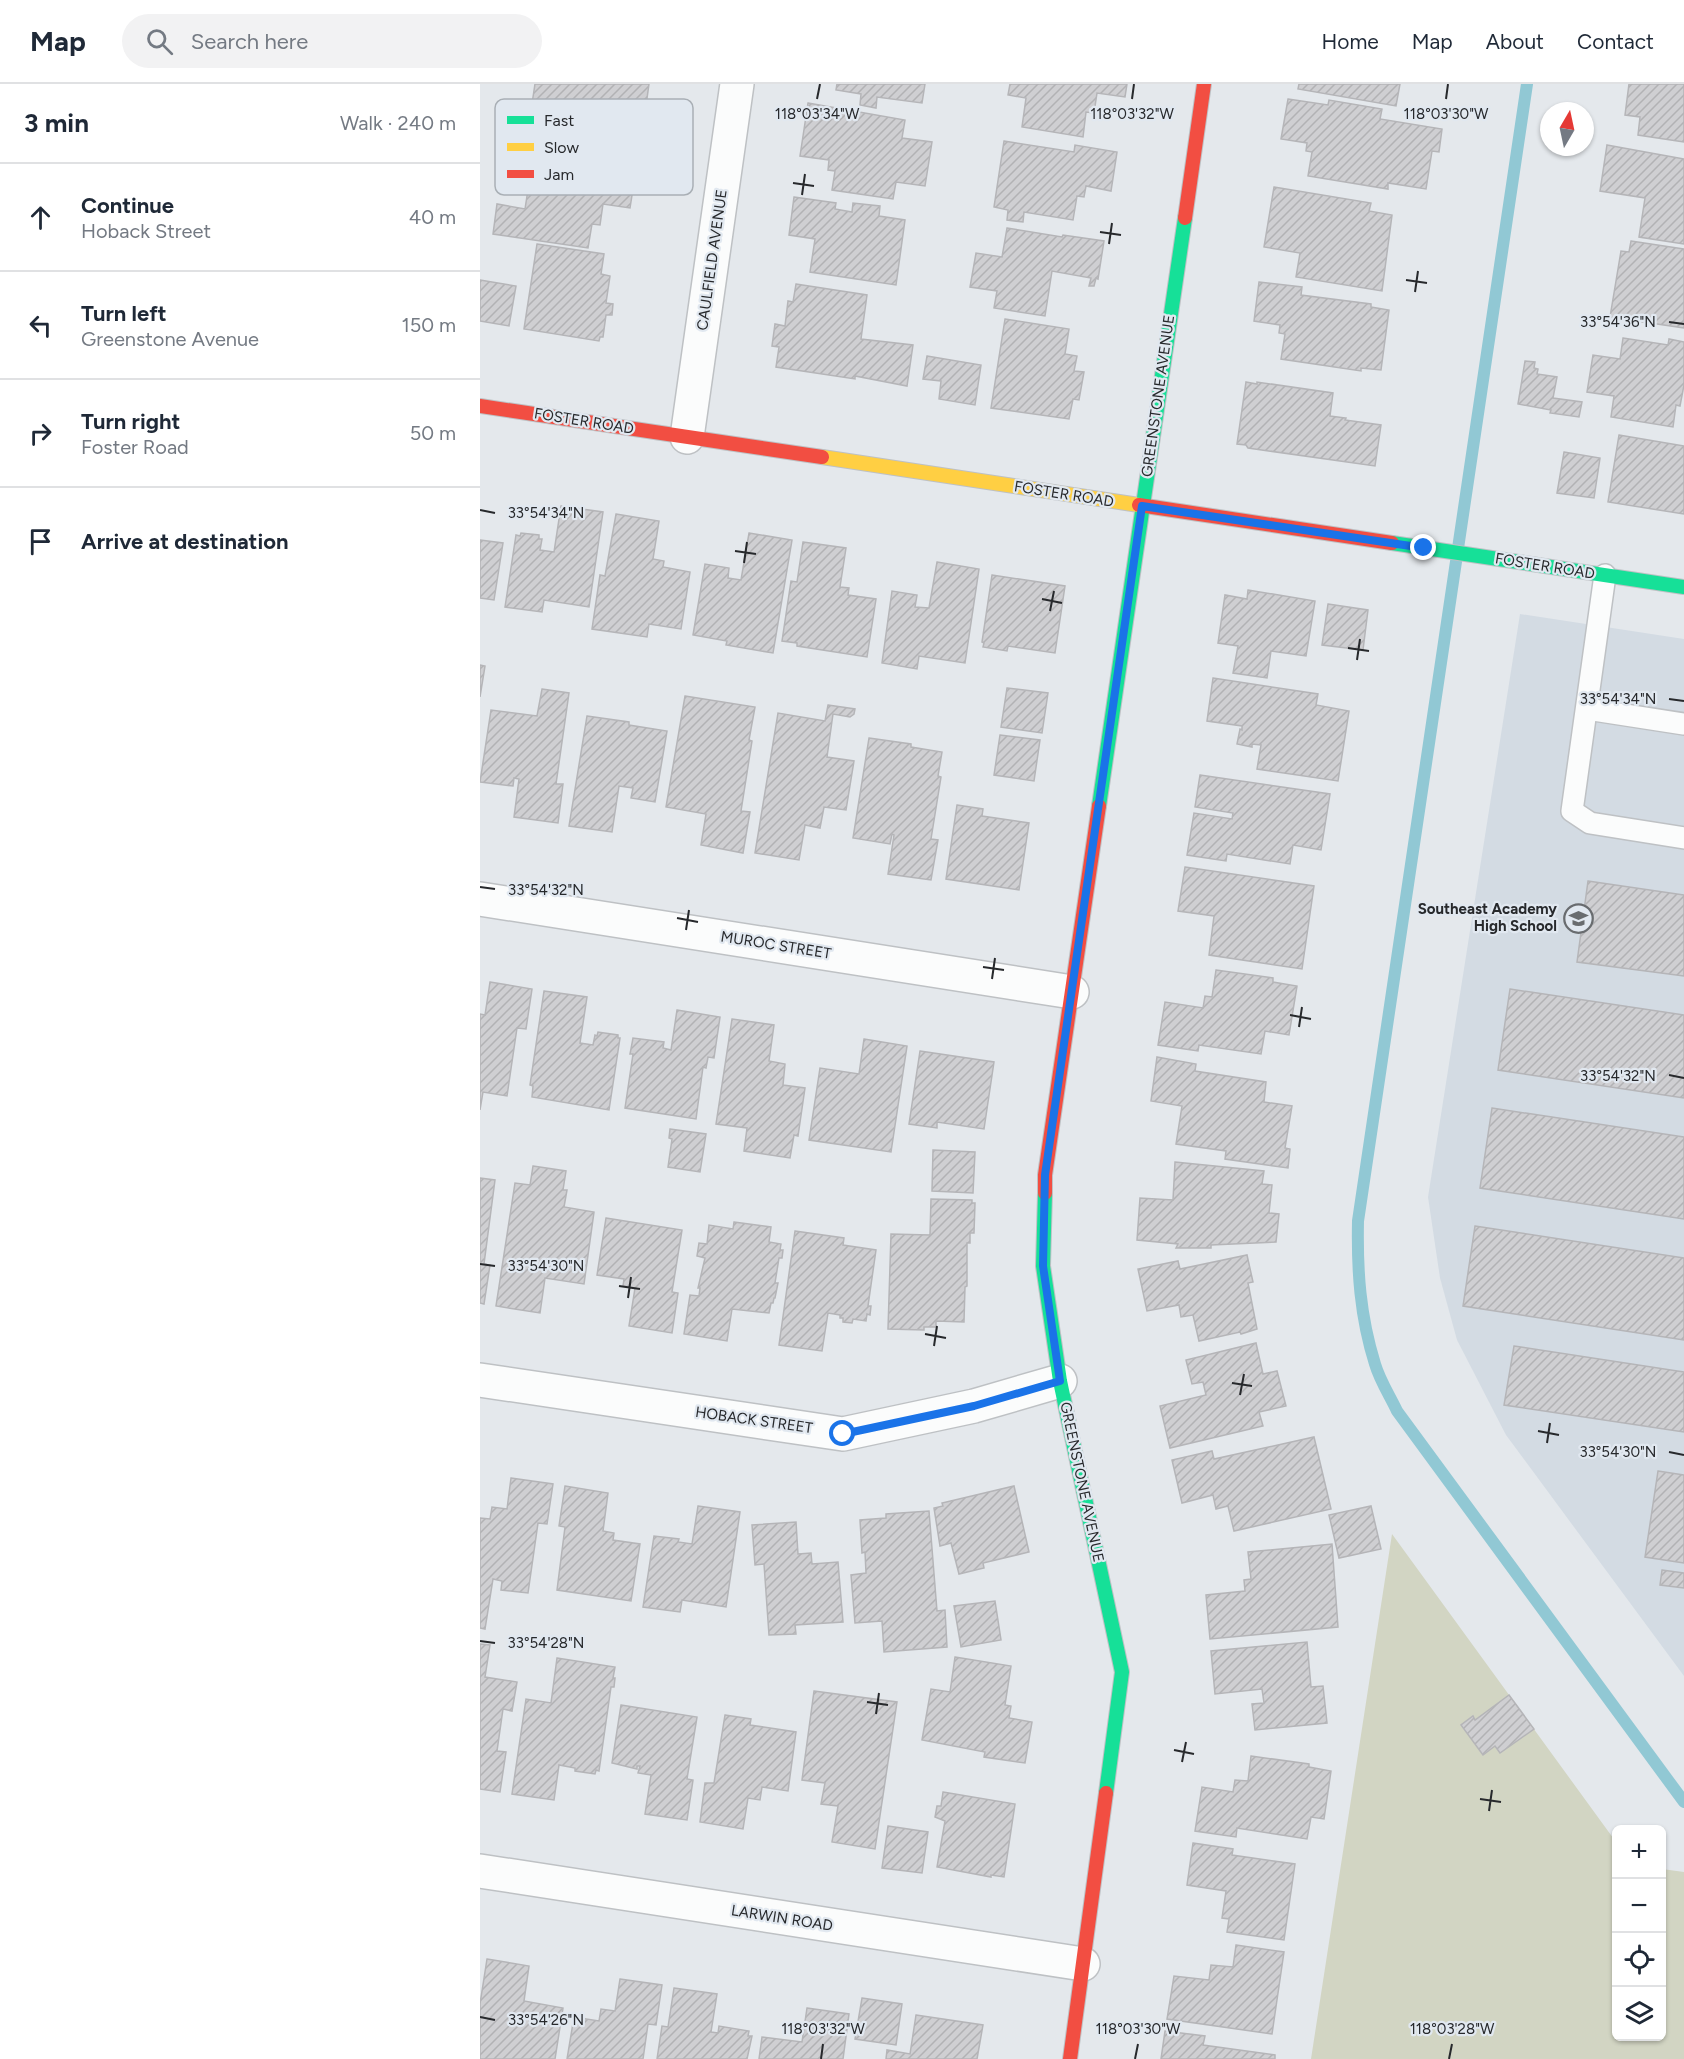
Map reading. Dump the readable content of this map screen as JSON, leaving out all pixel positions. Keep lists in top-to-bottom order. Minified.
{"streets":{"street":["CAULFIELD AVENUE","GREENSTONE AVENUE","FOSTER ROAD","MUROC STREET","HOBACK STREET","LARWIN ROAD"]},"crossings":[["CAULFIELD AVENUE","FOSTER ROAD"],["GREENSTONE AVENUE","FOSTER ROAD"],["GREENSTONE AVENUE","MUROC STREET"],["GREENSTONE AVENUE","HOBACK STREET"],["GREENSTONE AVENUE","LARWIN ROAD"]],"places":{"school or university":["Southeast Academy High School"]},"legend":["Fast","Slow","Jam"],"north":"top","page":{"header":"Map","search":"Search here","nav":["Home","Map","About","Contact"],"heading":["3 min","Walk · 240 m"],"list":[["Continue","Hoback Street","40 m"],["Turn left","Greenstone Avenue","150 m"],["Turn right","Foster Road","50 m"],"Arrive at destination"],"map_buttons":["+","−"]},"coordinates":["118°03'34\"W","118°03'32\"W","118°03'30\"W","33°54'36\"N","33°54'34\"N","33°54'32\"N","33°54'30\"N","33°54'28\"N","33°54'26\"N","118°03'28\"W"]}
